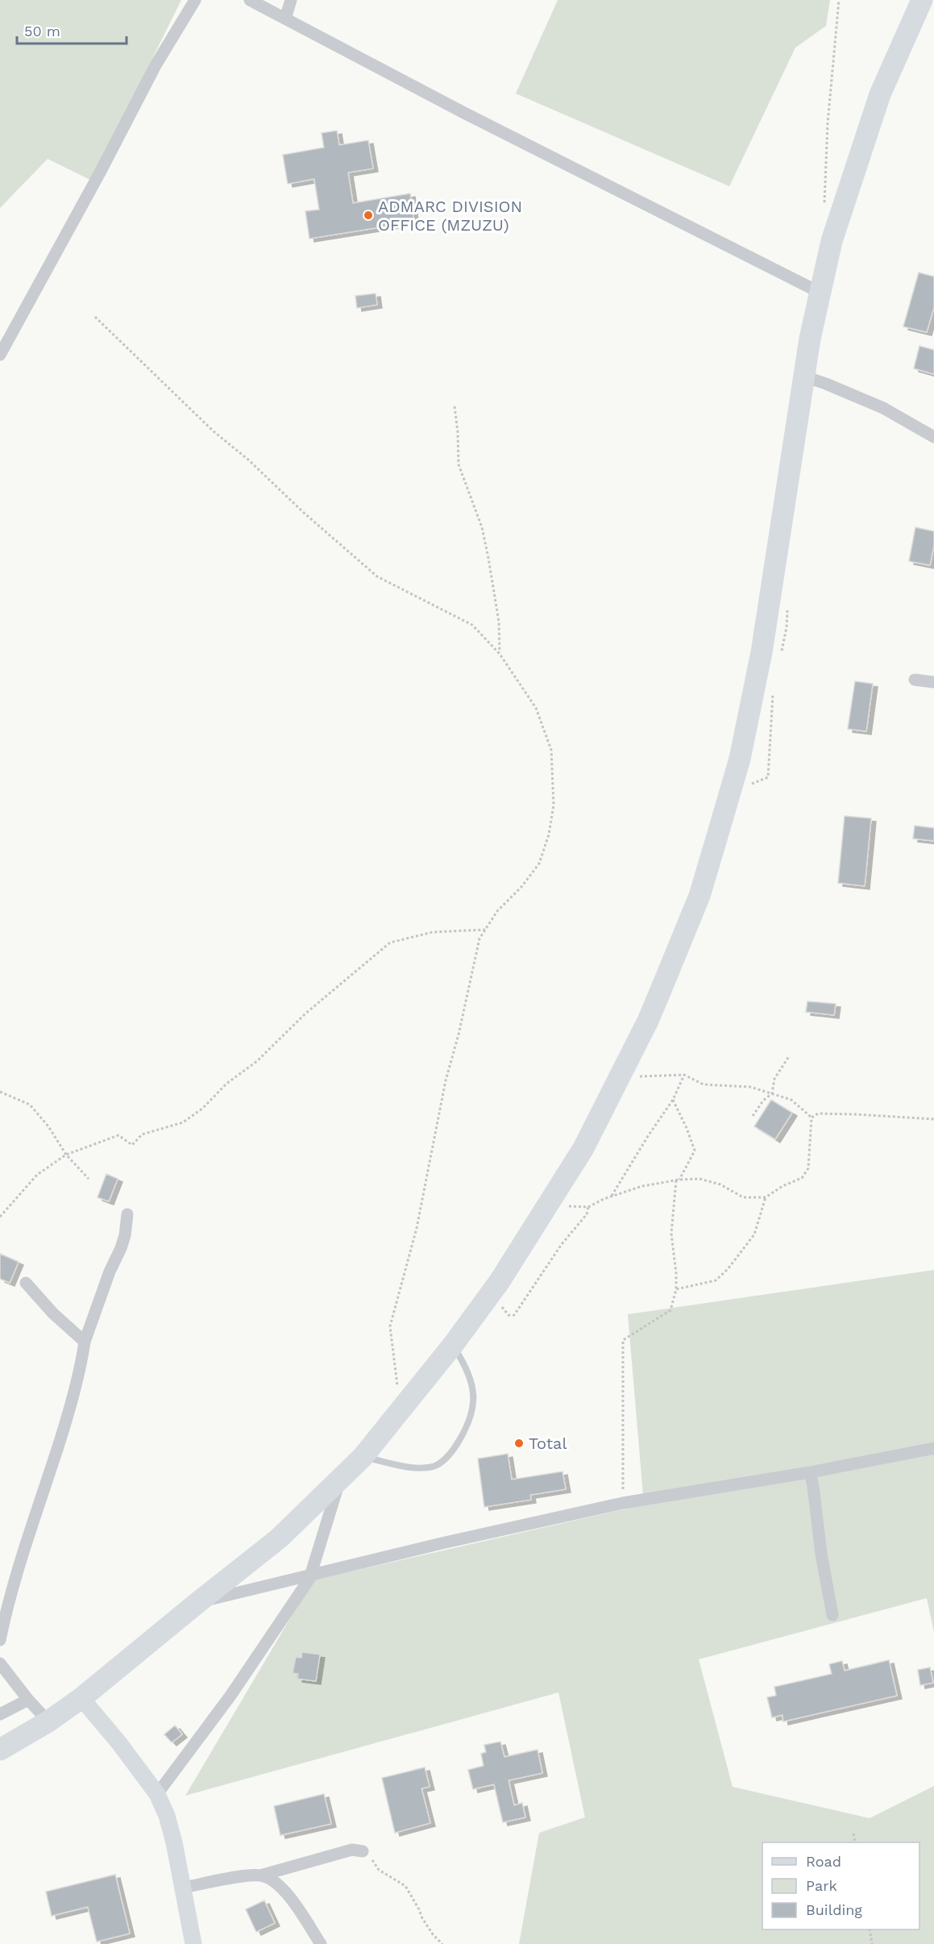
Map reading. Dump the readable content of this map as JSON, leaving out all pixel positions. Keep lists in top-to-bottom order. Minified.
{"places":["ADMARC DIVISION OFFICE (MZUZU)","Total"],"legend":["Road","Park","Building"],"scale_bar":"50 m"}
